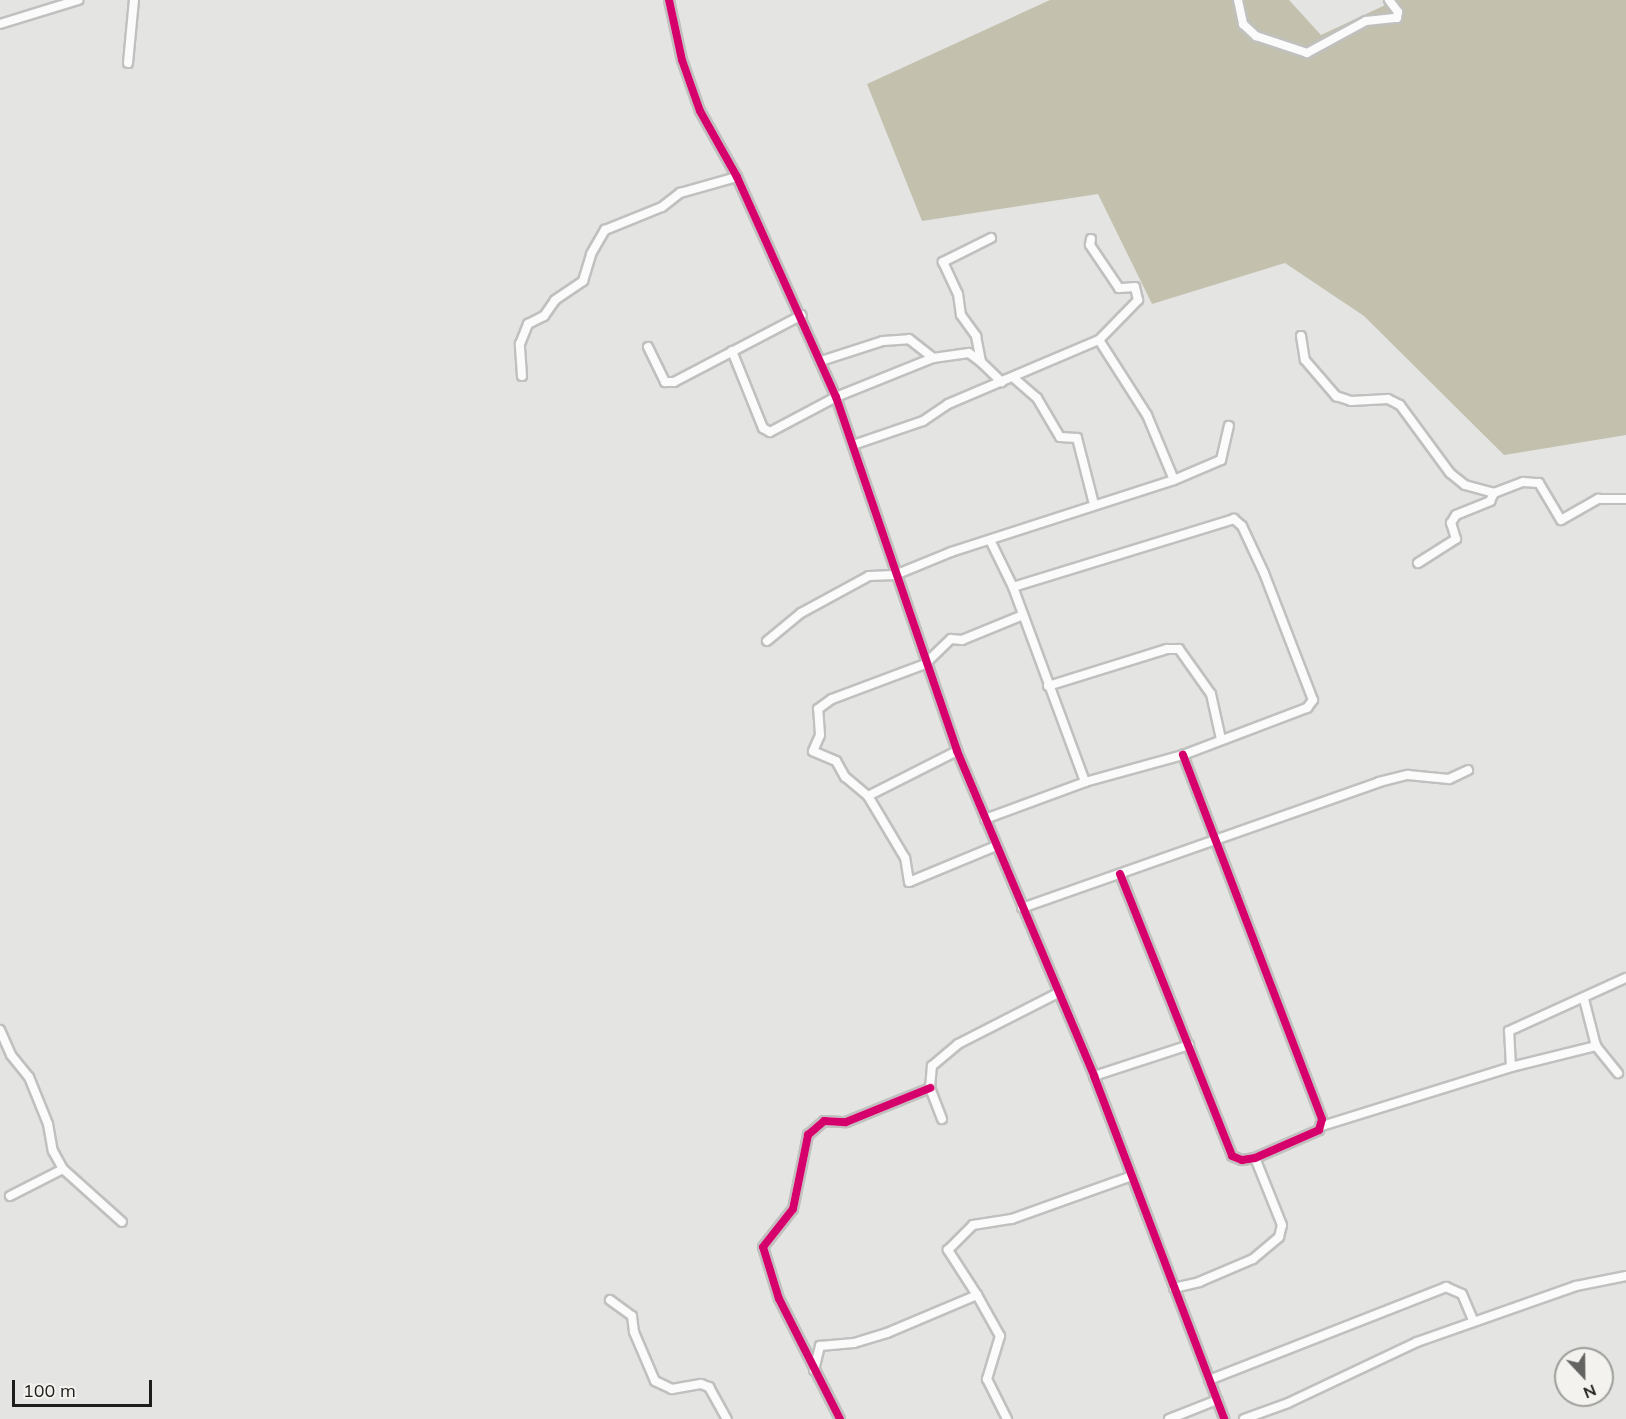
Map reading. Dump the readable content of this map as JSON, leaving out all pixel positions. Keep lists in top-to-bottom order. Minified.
{"scale_bar":"100 m","north":"bottom"}
